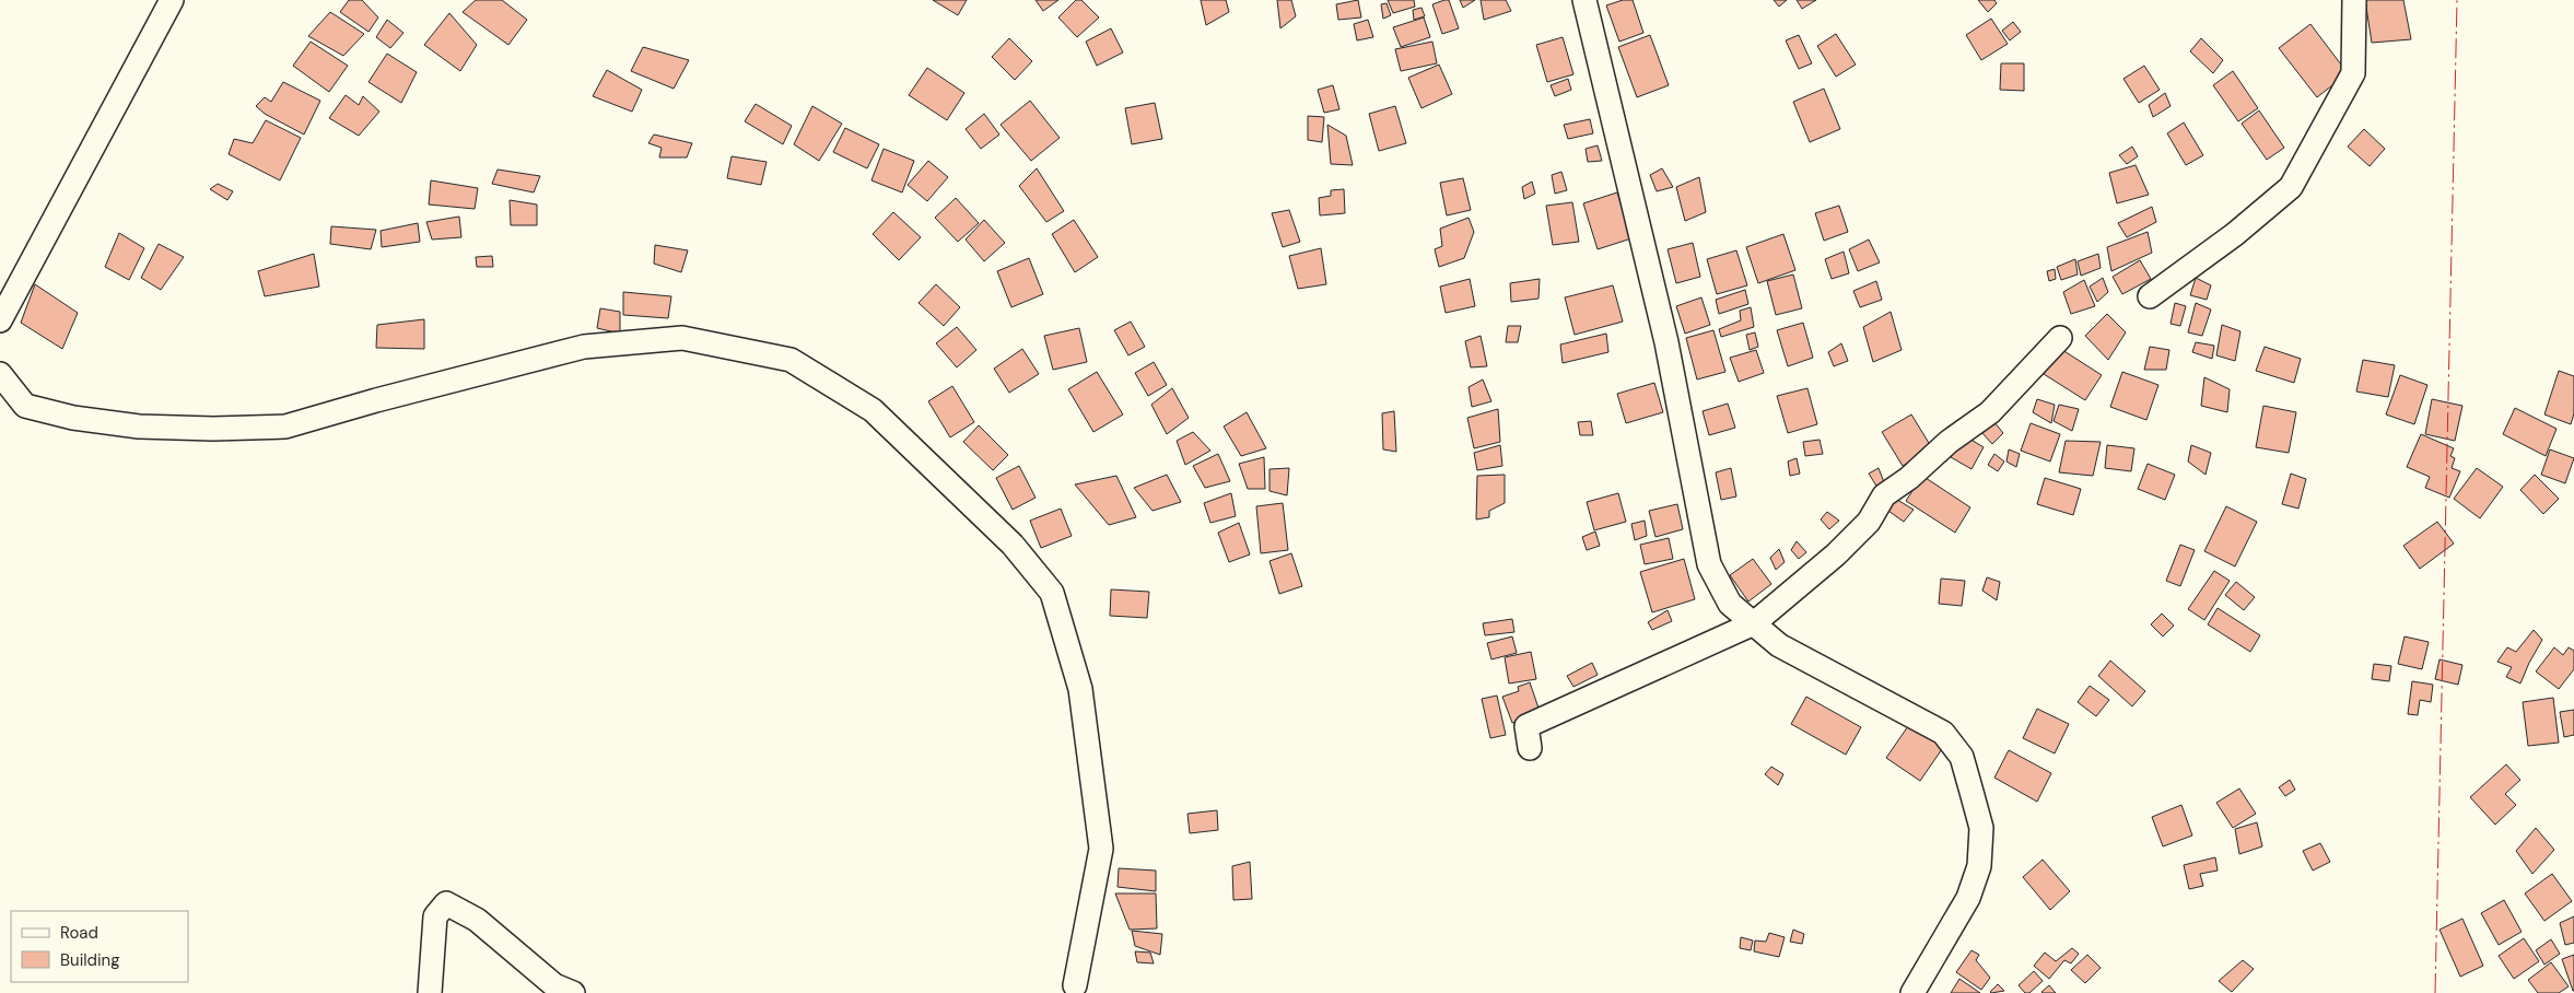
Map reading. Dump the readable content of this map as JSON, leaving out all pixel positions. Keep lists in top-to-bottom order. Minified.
{"legend":["Road","Building"]}
